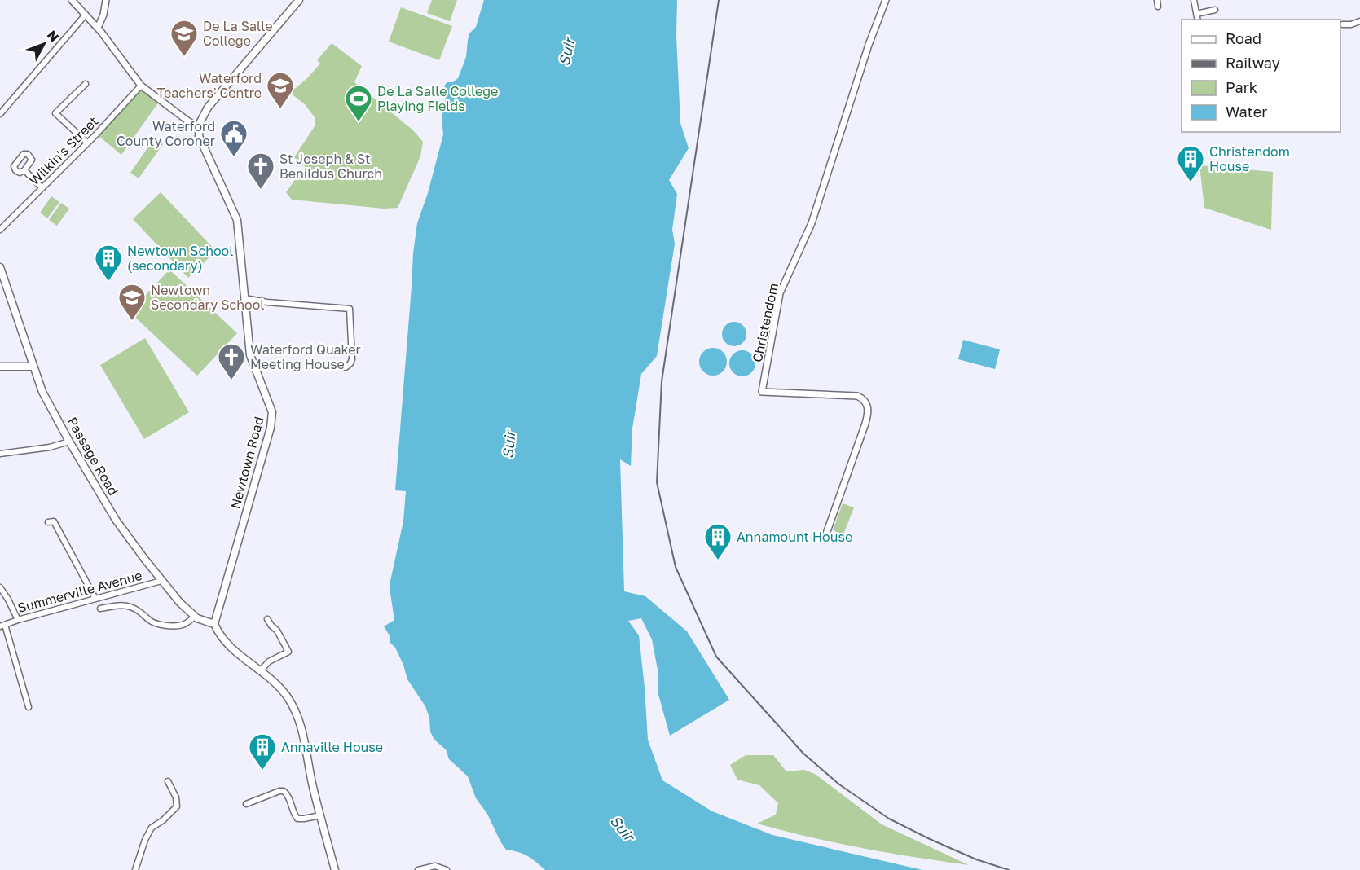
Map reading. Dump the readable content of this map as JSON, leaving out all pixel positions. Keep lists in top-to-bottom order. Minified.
{"streets":{"main road":["Passage Road","Newtown Road"],"street":["Wilkin's Street","Christendom","Summerville Avenue"]},"crossings":[["Passage Road","Newtown Road"],["Passage Road","Summerville Avenue"]],"water":["Suir"],"places":{"school or university":["De La Salle College","Waterford Teachers' Centre","Newtown Secondary School"],"sports":["De La Salle College Playing Fields"],"public building":["Waterford County Coroner"],"building":["Christendom House","Newtown School (secondary)","Annamount House","Annaville House"],"church":["St Joseph & St Benildus Church","Waterford Quaker Meeting House"]},"legend":["Road","Railway","Park","Water"],"north":"top right"}
